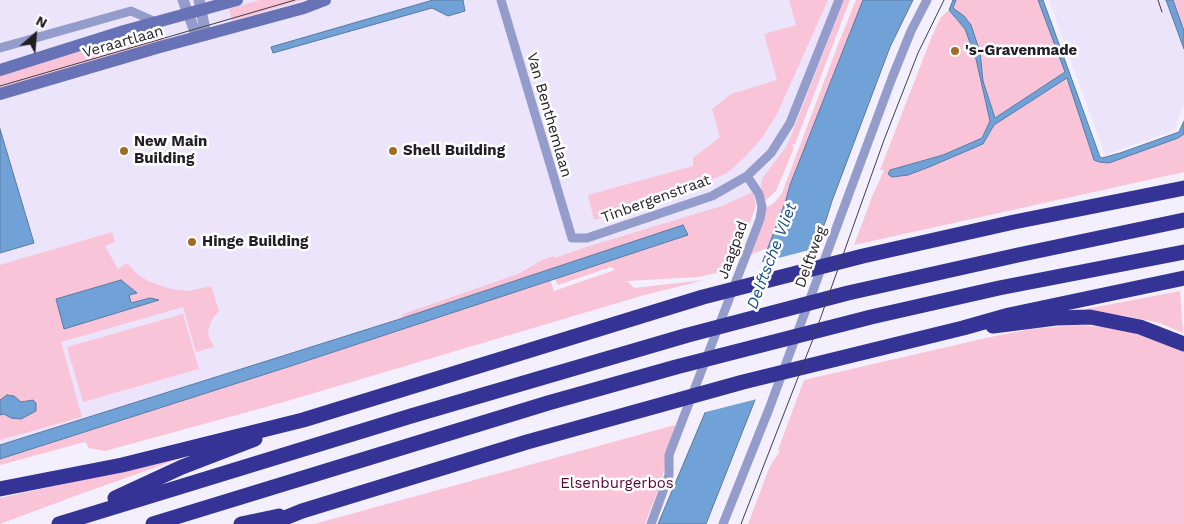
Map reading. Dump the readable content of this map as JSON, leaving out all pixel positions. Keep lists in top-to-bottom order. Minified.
{"streets":{"main road":["Veraartlaan"],"street":["Van Benthemlaan","Tinbergenstraat","Jaagpad","Delftweg"]},"crossings":[["Van Benthemlaan","Tinbergenstraat"],["Tinbergenstraat","Jaagpad"]],"water":["Delftsche Vliet"],"parks":["Elsenburgerbos"],"places":["'s-Gravenmade","New Main Building","Shell Building","Hinge Building"],"north":"top right"}
